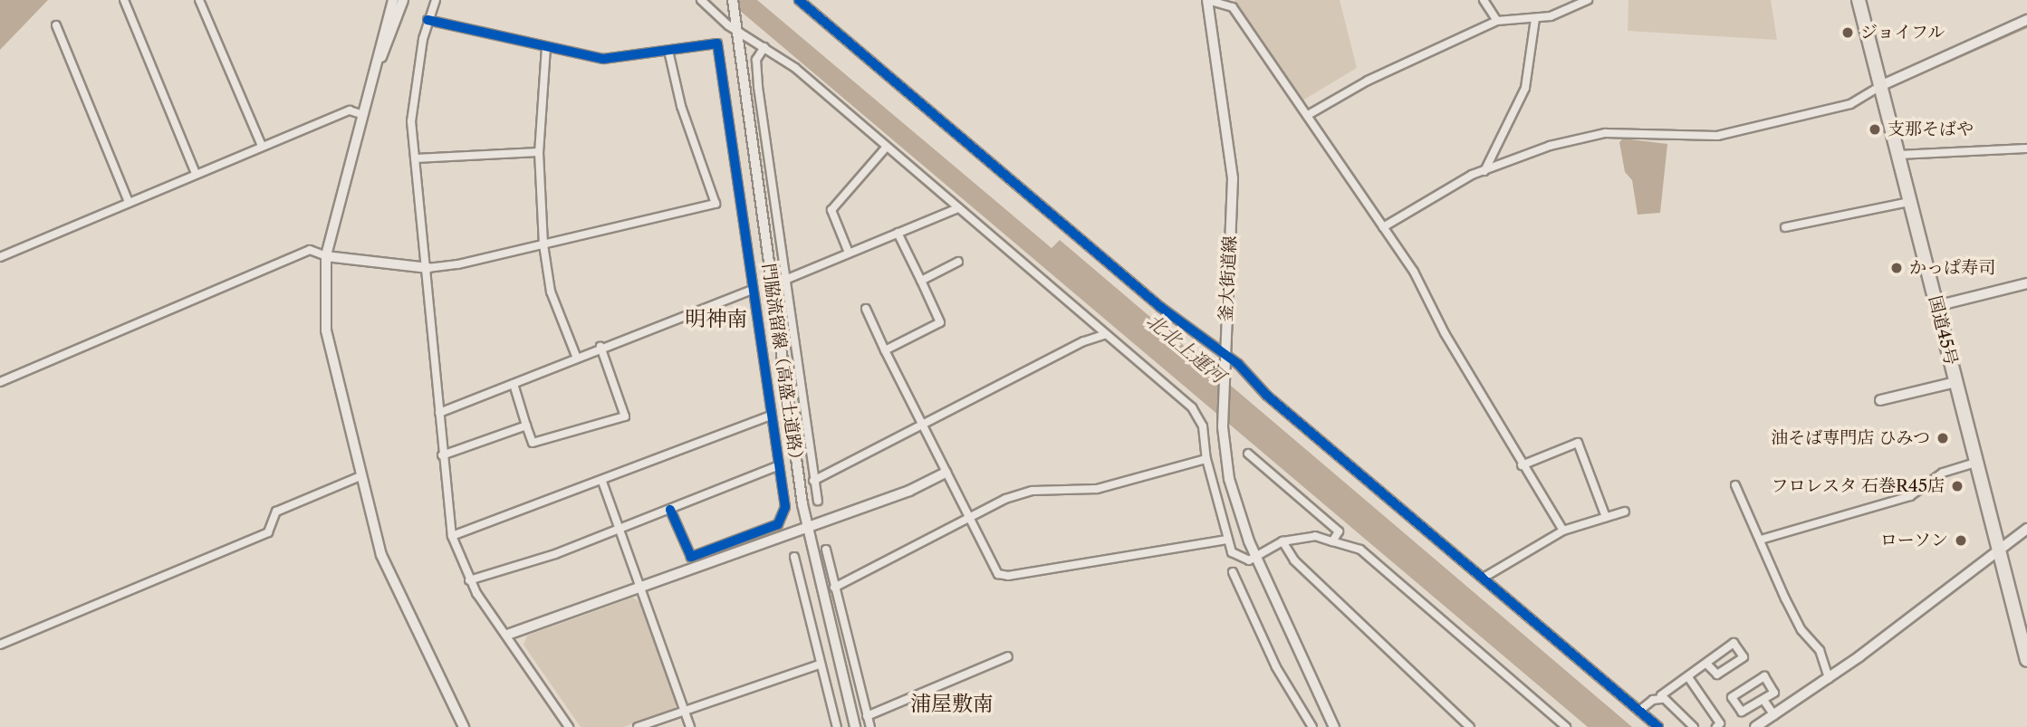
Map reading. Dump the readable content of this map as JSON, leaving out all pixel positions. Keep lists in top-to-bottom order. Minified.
{"streets":{"highway":["国道45号"],"street":["釜大街道線","門脇流留線（高盛土道路）"]},"districts":["明神南","浦屋敷南"],"water":["北北上運河"],"places":["ジョイフル","支那そばや","かっぱ寿司","油そば専門店 ひみつ","フロレスタ 石巻R45店","ローソン"]}
